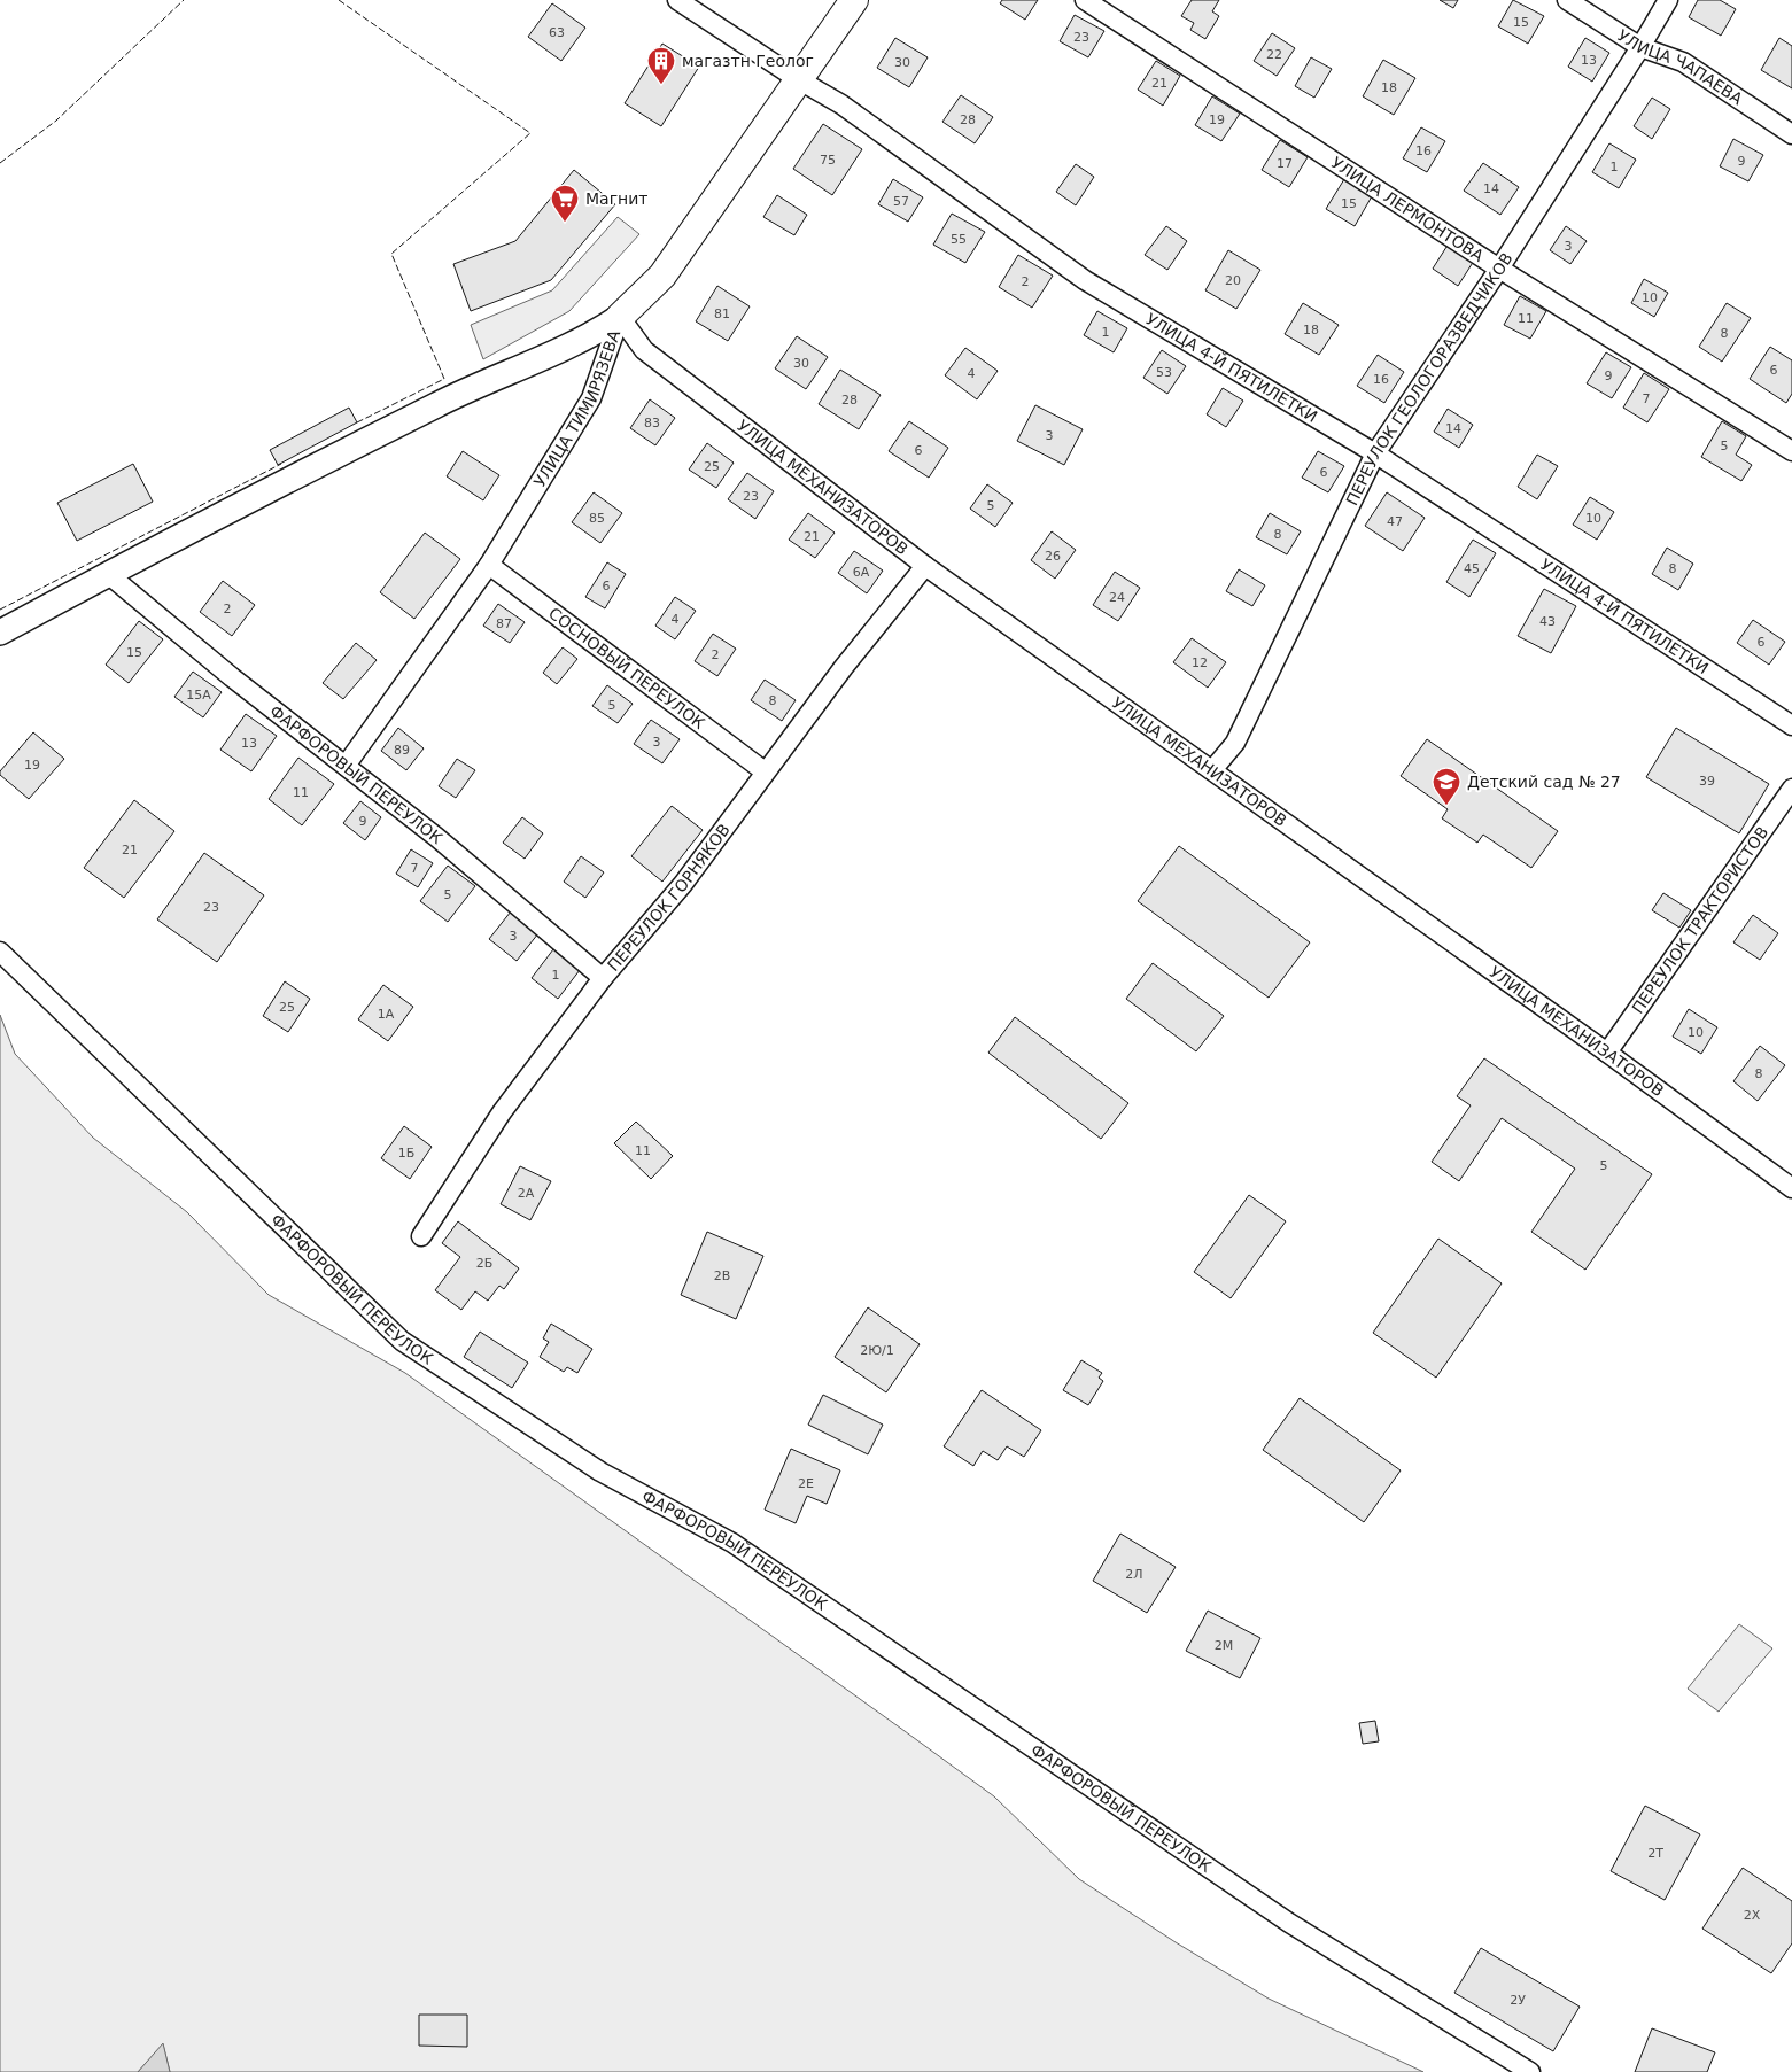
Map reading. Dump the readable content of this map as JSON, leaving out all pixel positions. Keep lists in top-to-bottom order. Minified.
{"streets":{"main road":["УЛИЦА ТИМИРЯЗЕВА"],"street":["УЛИЦА ЧАПАЕВА","УЛИЦА ЛЕРМОНТОВА","УЛИЦА 4-Й ПЯТИЛЕТКИ","ПЕРЕУЛОК ГЕОЛОГОРАЗВЕДЧИКОВ","УЛИЦА МЕХАНИЗАТОРОВ","СОСНОВЫЙ ПЕРЕУЛОК","ФАРФОРОВЫЙ ПЕРЕУЛОК","ПЕРЕУЛОК ГОРНЯКОВ","ПЕРЕУЛОК ТРАКТОРИСТОВ"]},"crossings":[["УЛИЦА ЧАПАЕВА","ПЕРЕУЛОК ГЕОЛОГОРАЗВЕДЧИКОВ"],["УЛИЦА ЛЕРМОНТОВА","ПЕРЕУЛОК ГЕОЛОГОРАЗВЕДЧИКОВ"],["УЛИЦА 4-Й ПЯТИЛЕТКИ","ПЕРЕУЛОК ГЕОЛОГОРАЗВЕДЧИКОВ"],["УЛИЦА 4-Й ПЯТИЛЕТКИ","УЛИЦА ТИМИРЯЗЕВА"],["ПЕРЕУЛОК ГЕОЛОГОРАЗВЕДЧИКОВ","УЛИЦА МЕХАНИЗАТОРОВ"],["УЛИЦА ТИМИРЯЗЕВА","УЛИЦА МЕХАНИЗАТОРОВ"],["УЛИЦА ТИМИРЯЗЕВА","СОСНОВЫЙ ПЕРЕУЛОК"],["УЛИЦА ТИМИРЯЗЕВА","ФАРФОРОВЫЙ ПЕРЕУЛОК"],["УЛИЦА МЕХАНИЗАТОРОВ","ПЕРЕУЛОК ГОРНЯКОВ"],["УЛИЦА МЕХАНИЗАТОРОВ","ПЕРЕУЛОК ТРАКТОРИСТОВ"],["СОСНОВЫЙ ПЕРЕУЛОК","ПЕРЕУЛОК ГОРНЯКОВ"],["ФАРФОРОВЫЙ ПЕРЕУЛОК","ПЕРЕУЛОК ГОРНЯКОВ"]],"places":{"building":["магазтн Геолог"],"supermarket":["Магнит"],"school or university":["Детский сад № 27"]},"house_numbers":["15","63","23","22","13","30","21","18","28","19","16","75","9","17","1","14","57","15","55","3","20","2","10","81","11","18","1","8","30","6","53","4","9","16","7","28","83","14","3","5","6","25","6","23","5","85","10","47","8","21","26","45","8","6А","6","24","2","4","43","87","6","15","2","12","15А","8","5","3","13","89","19","39","11","9","21","7","5","23","3","1","25","1А","10","8","11","1Б","5","2А","2Б","2В","2Ю/1","2Е","2Л","2М","2Т","2Х","2У"]}
